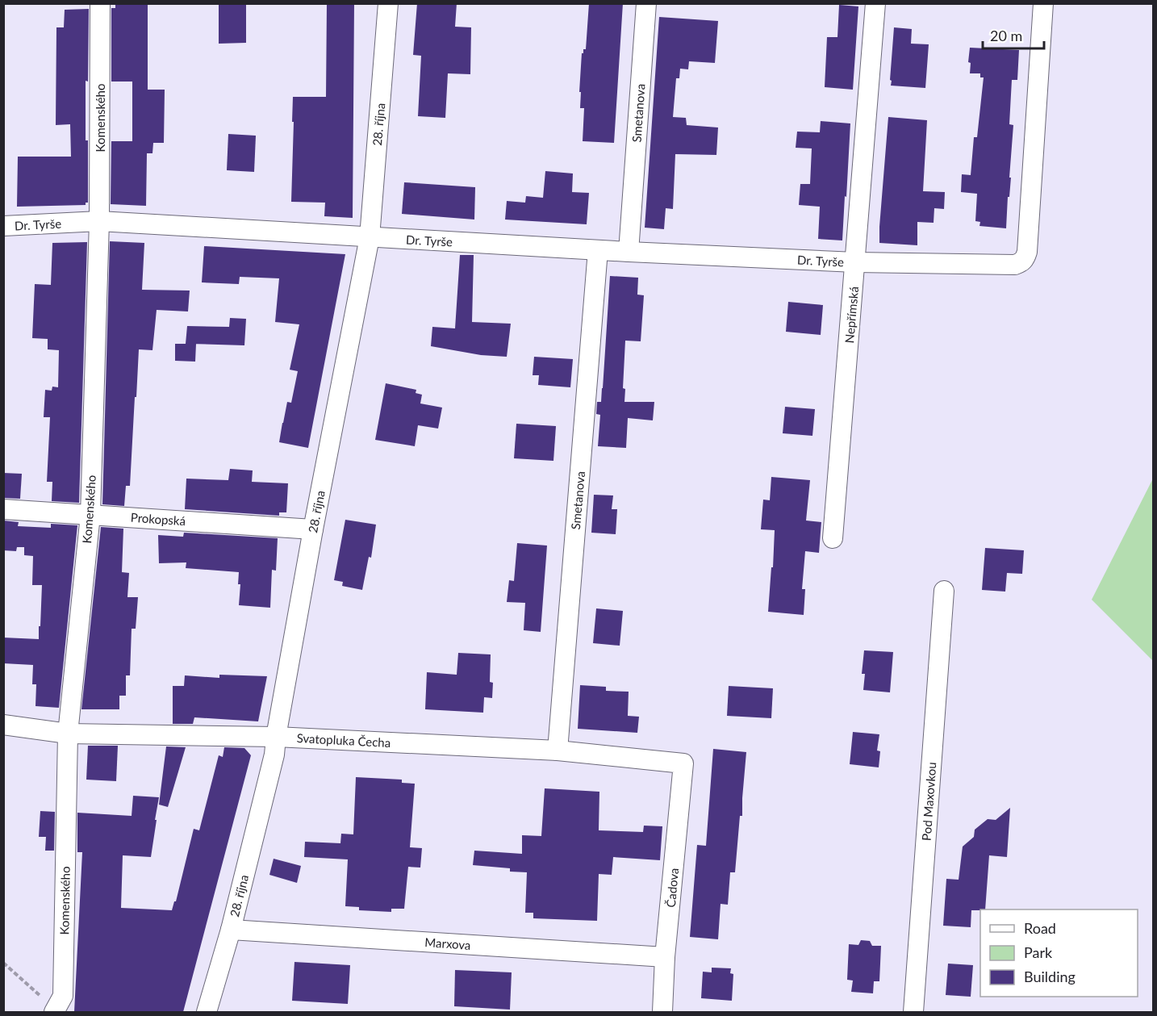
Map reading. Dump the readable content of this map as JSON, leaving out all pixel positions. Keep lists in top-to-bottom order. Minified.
{"streets":{"street":["Smetanova","Komenského","28. října","Dr. Tyrše","Nepřímská","Prokopská","Svatopluka Čecha","Pod Maxovkou","Čadova","Marxova"]},"crossings":[["Smetanova","Dr. Tyrše"],["Smetanova","Svatopluka Čecha"],["Komenského","Dr. Tyrše"],["Komenského","Prokopská"],["Komenského","Svatopluka Čecha"],["28. října","Dr. Tyrše"],["28. října","Prokopská"],["28. října","Svatopluka Čecha"],["28. října","Marxova"],["Dr. Tyrše","Nepřímská"],["Svatopluka Čecha","Čadova"],["Čadova","Marxova"]],"legend":["Road","Park","Building"],"scale_bar":"20 m"}
